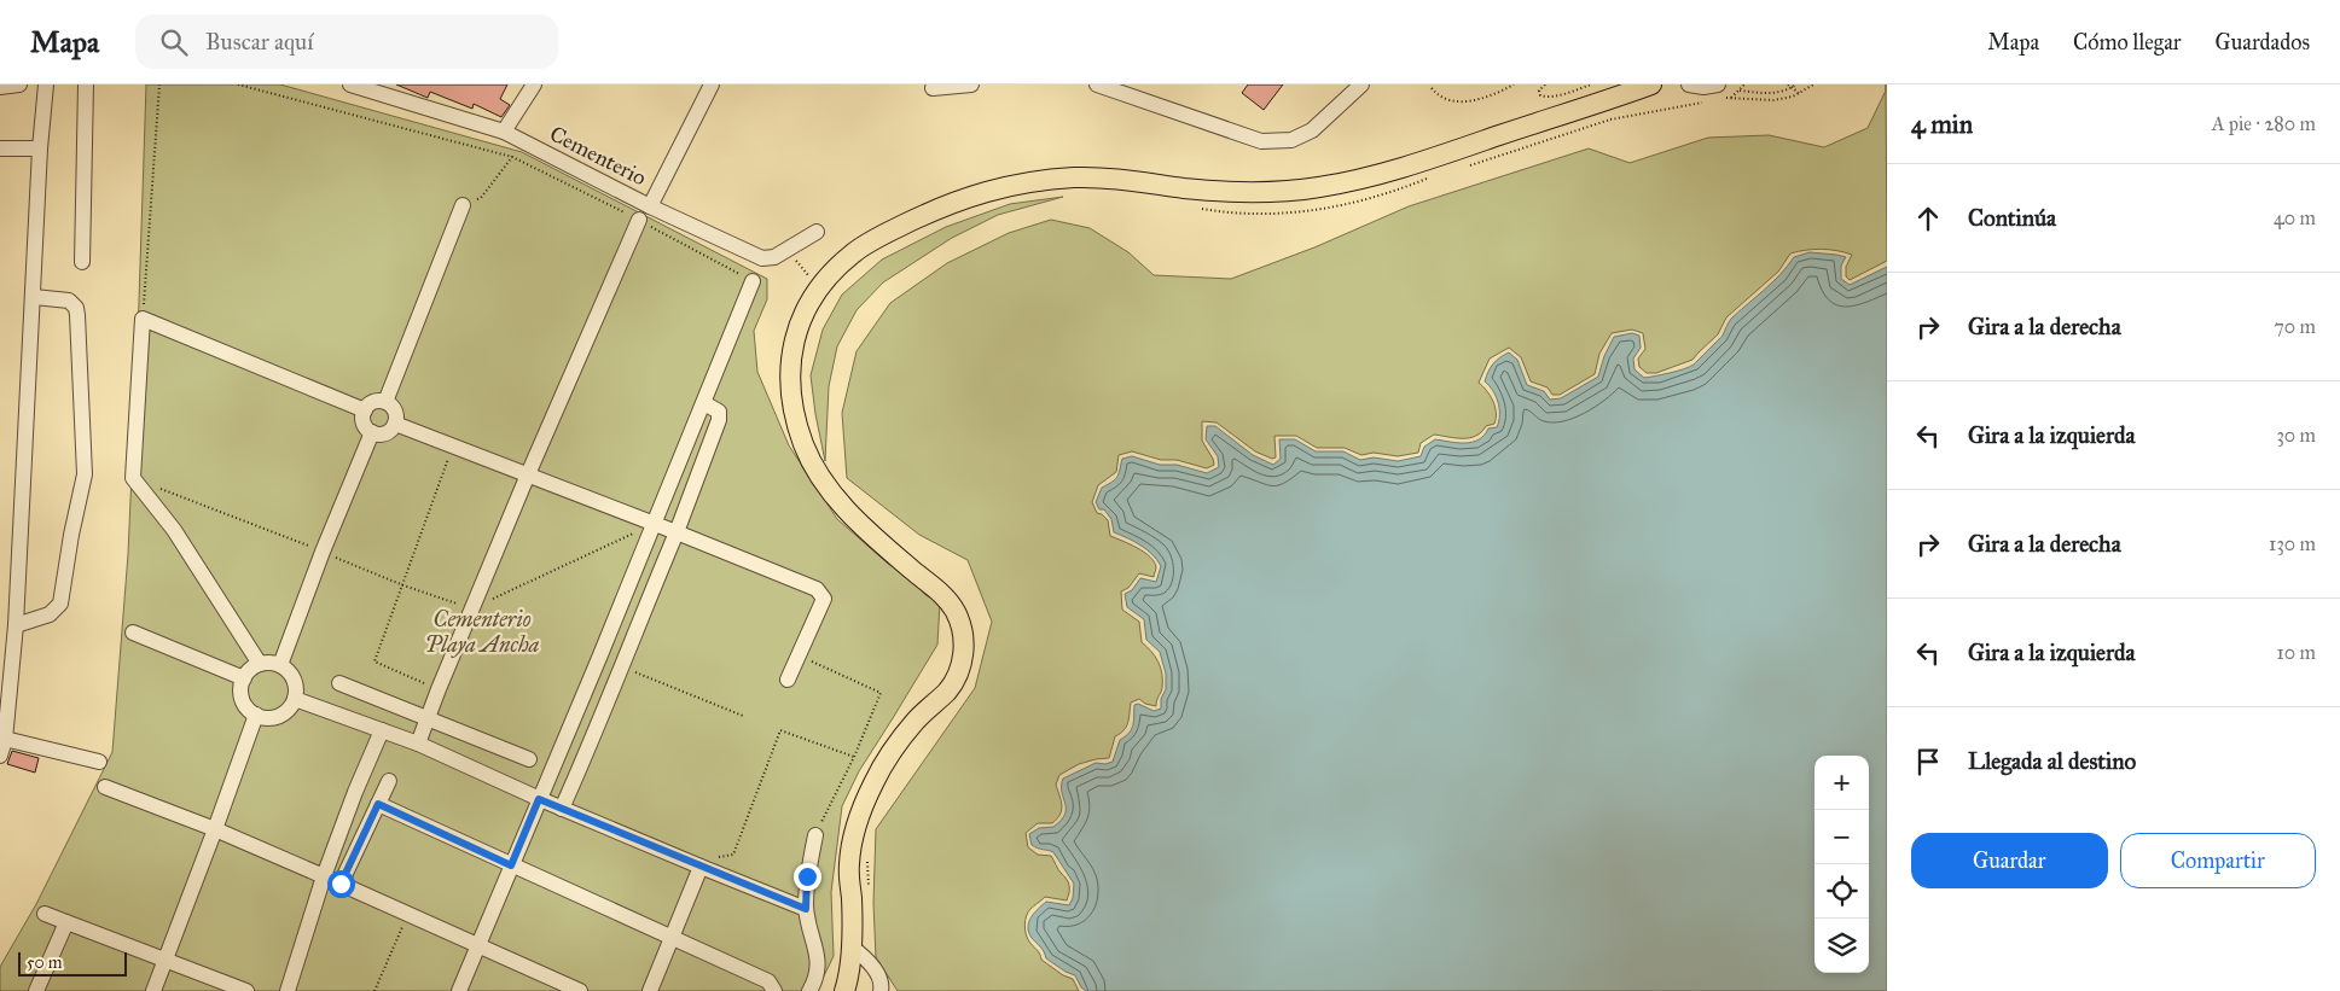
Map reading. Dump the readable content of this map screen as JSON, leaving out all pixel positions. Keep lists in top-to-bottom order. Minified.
{"streets":{"street":["Cementerio"]},"parks":["Cementerio Playa Ancha"],"scale_bar":"50 m","page":{"header":"Mapa","search":"Buscar aquí","nav":["Mapa","Cómo llegar","Guardados"],"heading":["4 min","A pie · 280 m"],"list":[["Continúa","40 m"],["Gira a la derecha","70 m"],["Gira a la izquierda","30 m"],["Gira a la derecha","130 m"],["Gira a la izquierda","10 m"],"Llegada al destino"],"map_buttons":["+","−"],"buttons":["Guardar","Compartir"],"scale":"50 m"}}
